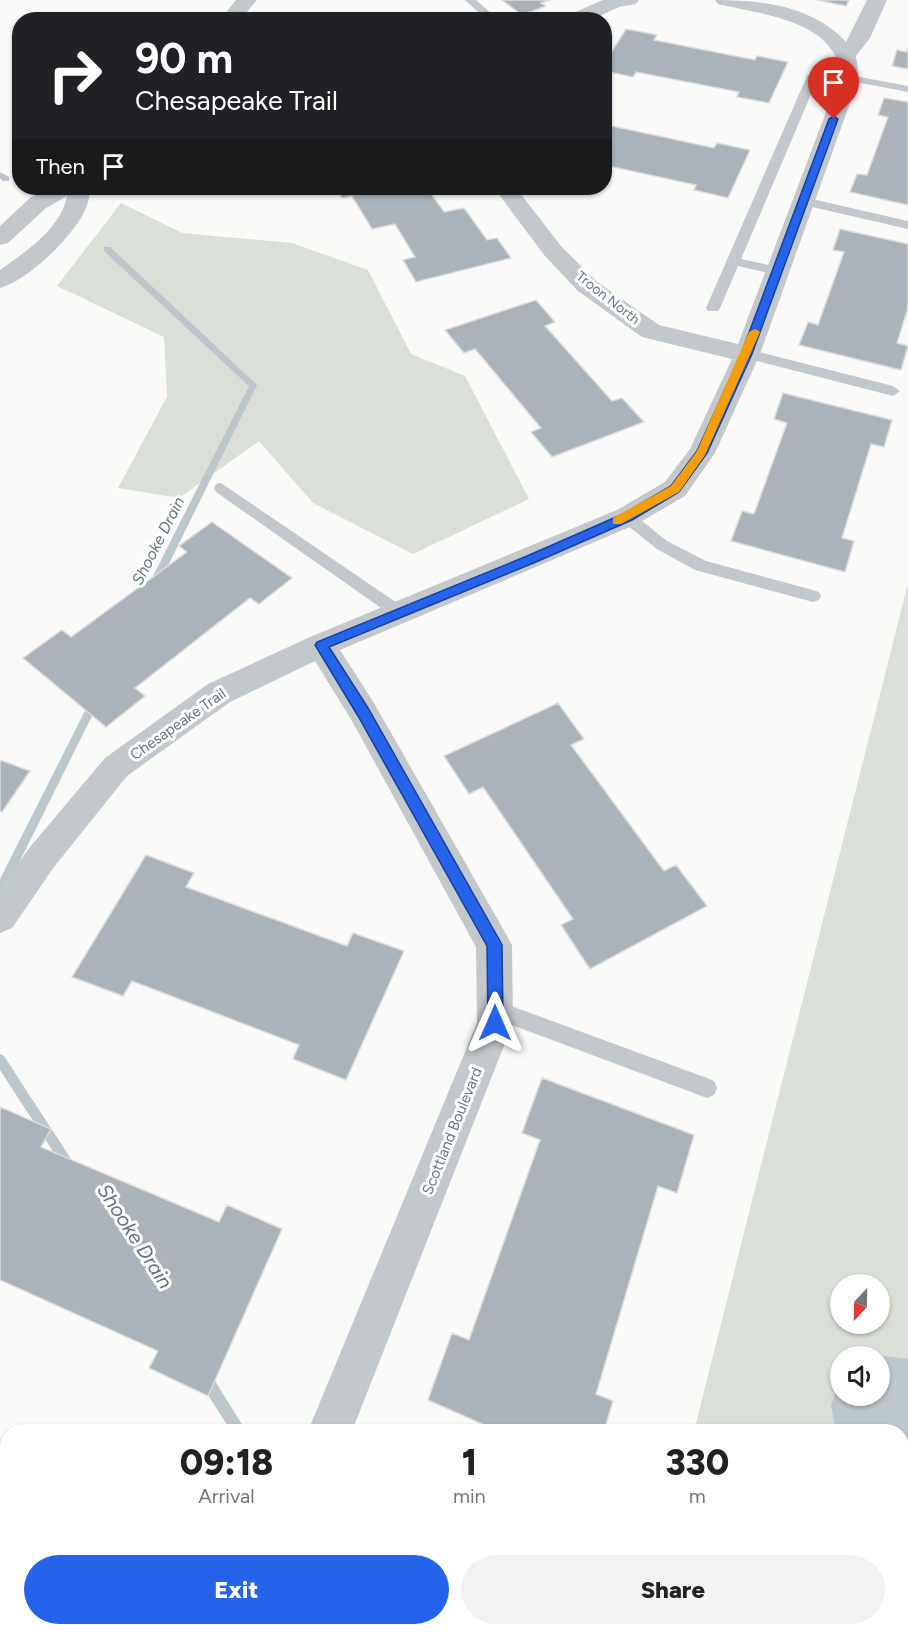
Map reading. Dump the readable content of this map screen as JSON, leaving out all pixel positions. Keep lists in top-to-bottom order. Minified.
{"streets":{"street":["Troon North","Chesapeake Trail","Scottland Boulevard"]},"crossings":[["Troon North","Chesapeake Trail"],["Chesapeake Trail","Scottland Boulevard"]],"water":["Shooke Drain"],"north":"bottom","page":{"turn":["90 m","Chesapeake Trail"],"then":"Then","eta":["09:18","Arrival","1","min","330","m"],"buttons":["Exit","Share"]}}
